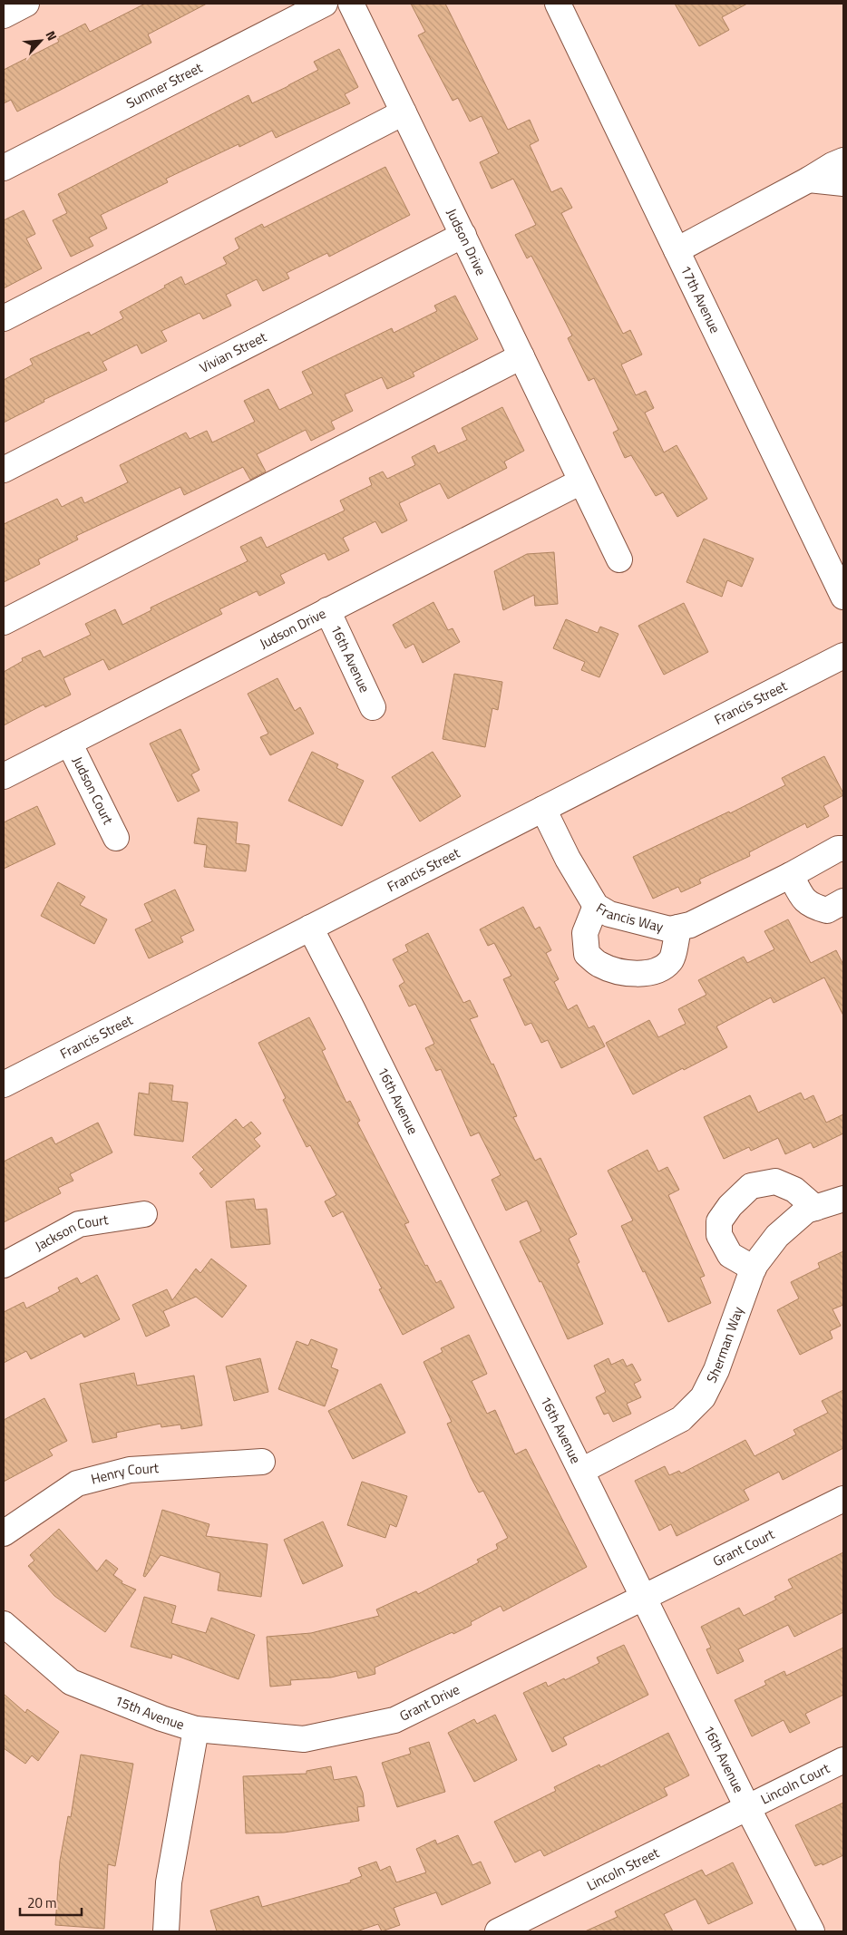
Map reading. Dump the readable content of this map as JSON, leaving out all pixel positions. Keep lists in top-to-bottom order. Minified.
{"streets":{"street":["Sumner Street","Judson Drive","17th Avenue","Vivian Street","16th Avenue","Francis Street","Judson Court","Francis Way","Jackson Court","Sherman Way","Henry Court","Grant Court","Grant Drive","15th Avenue","Lincoln Court","Lincoln Street"]},"crossings":[["Judson Drive","Vivian Street"],["Judson Drive","16th Avenue"],["Judson Drive","Judson Court"],["16th Avenue","Francis Street"],["16th Avenue","Sherman Way"],["16th Avenue","Grant Court"],["16th Avenue","Grant Drive"],["16th Avenue","Lincoln Court"],["16th Avenue","Lincoln Street"],["Francis Street","Francis Way"],["Grant Court","Grant Drive"],["Grant Drive","15th Avenue"],["Lincoln Court","Lincoln Street"]],"scale_bar":"20 m","north":"top right"}
